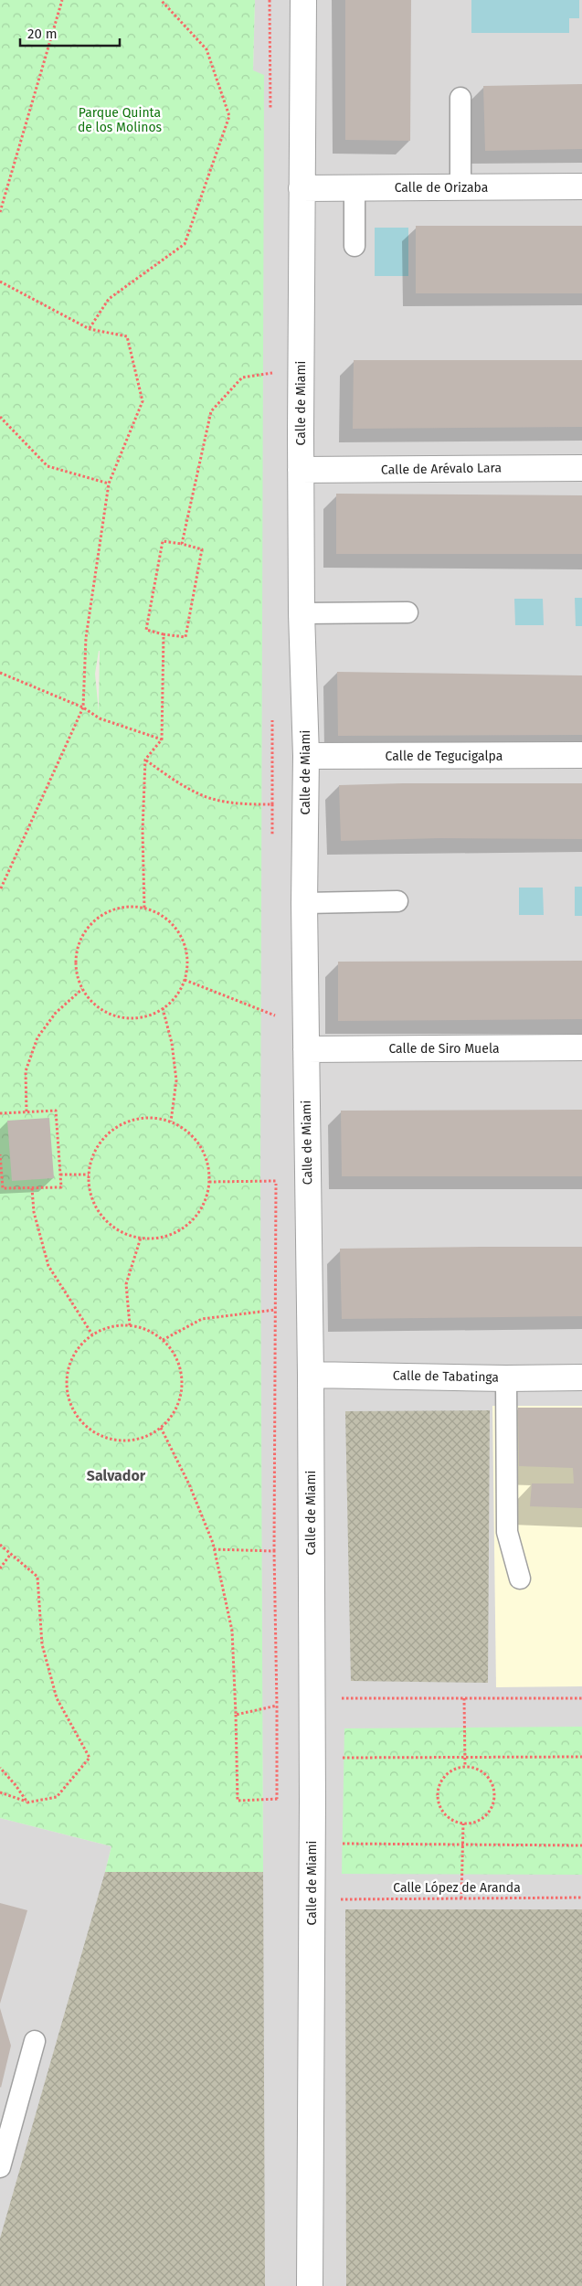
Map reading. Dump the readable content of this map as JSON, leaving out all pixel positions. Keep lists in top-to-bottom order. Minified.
{"streets":{"street":["Calle de Orizaba","Calle de Miami","Calle de Arévalo Lara","Calle de Tegucigalpa","Calle de Siro Muela","Calle de Tabatinga"],"path":["Calle López de Aranda"]},"crossings":[["Calle de Orizaba","Calle de Miami"],["Calle de Miami","Calle de Arévalo Lara"],["Calle de Miami","Calle de Tegucigalpa"],["Calle de Miami","Calle de Siro Muela"],["Calle de Miami","Calle de Tabatinga"]],"districts":["Salvador"],"parks":["Parque Quinta de los Molinos"],"scale_bar":"20 m"}
